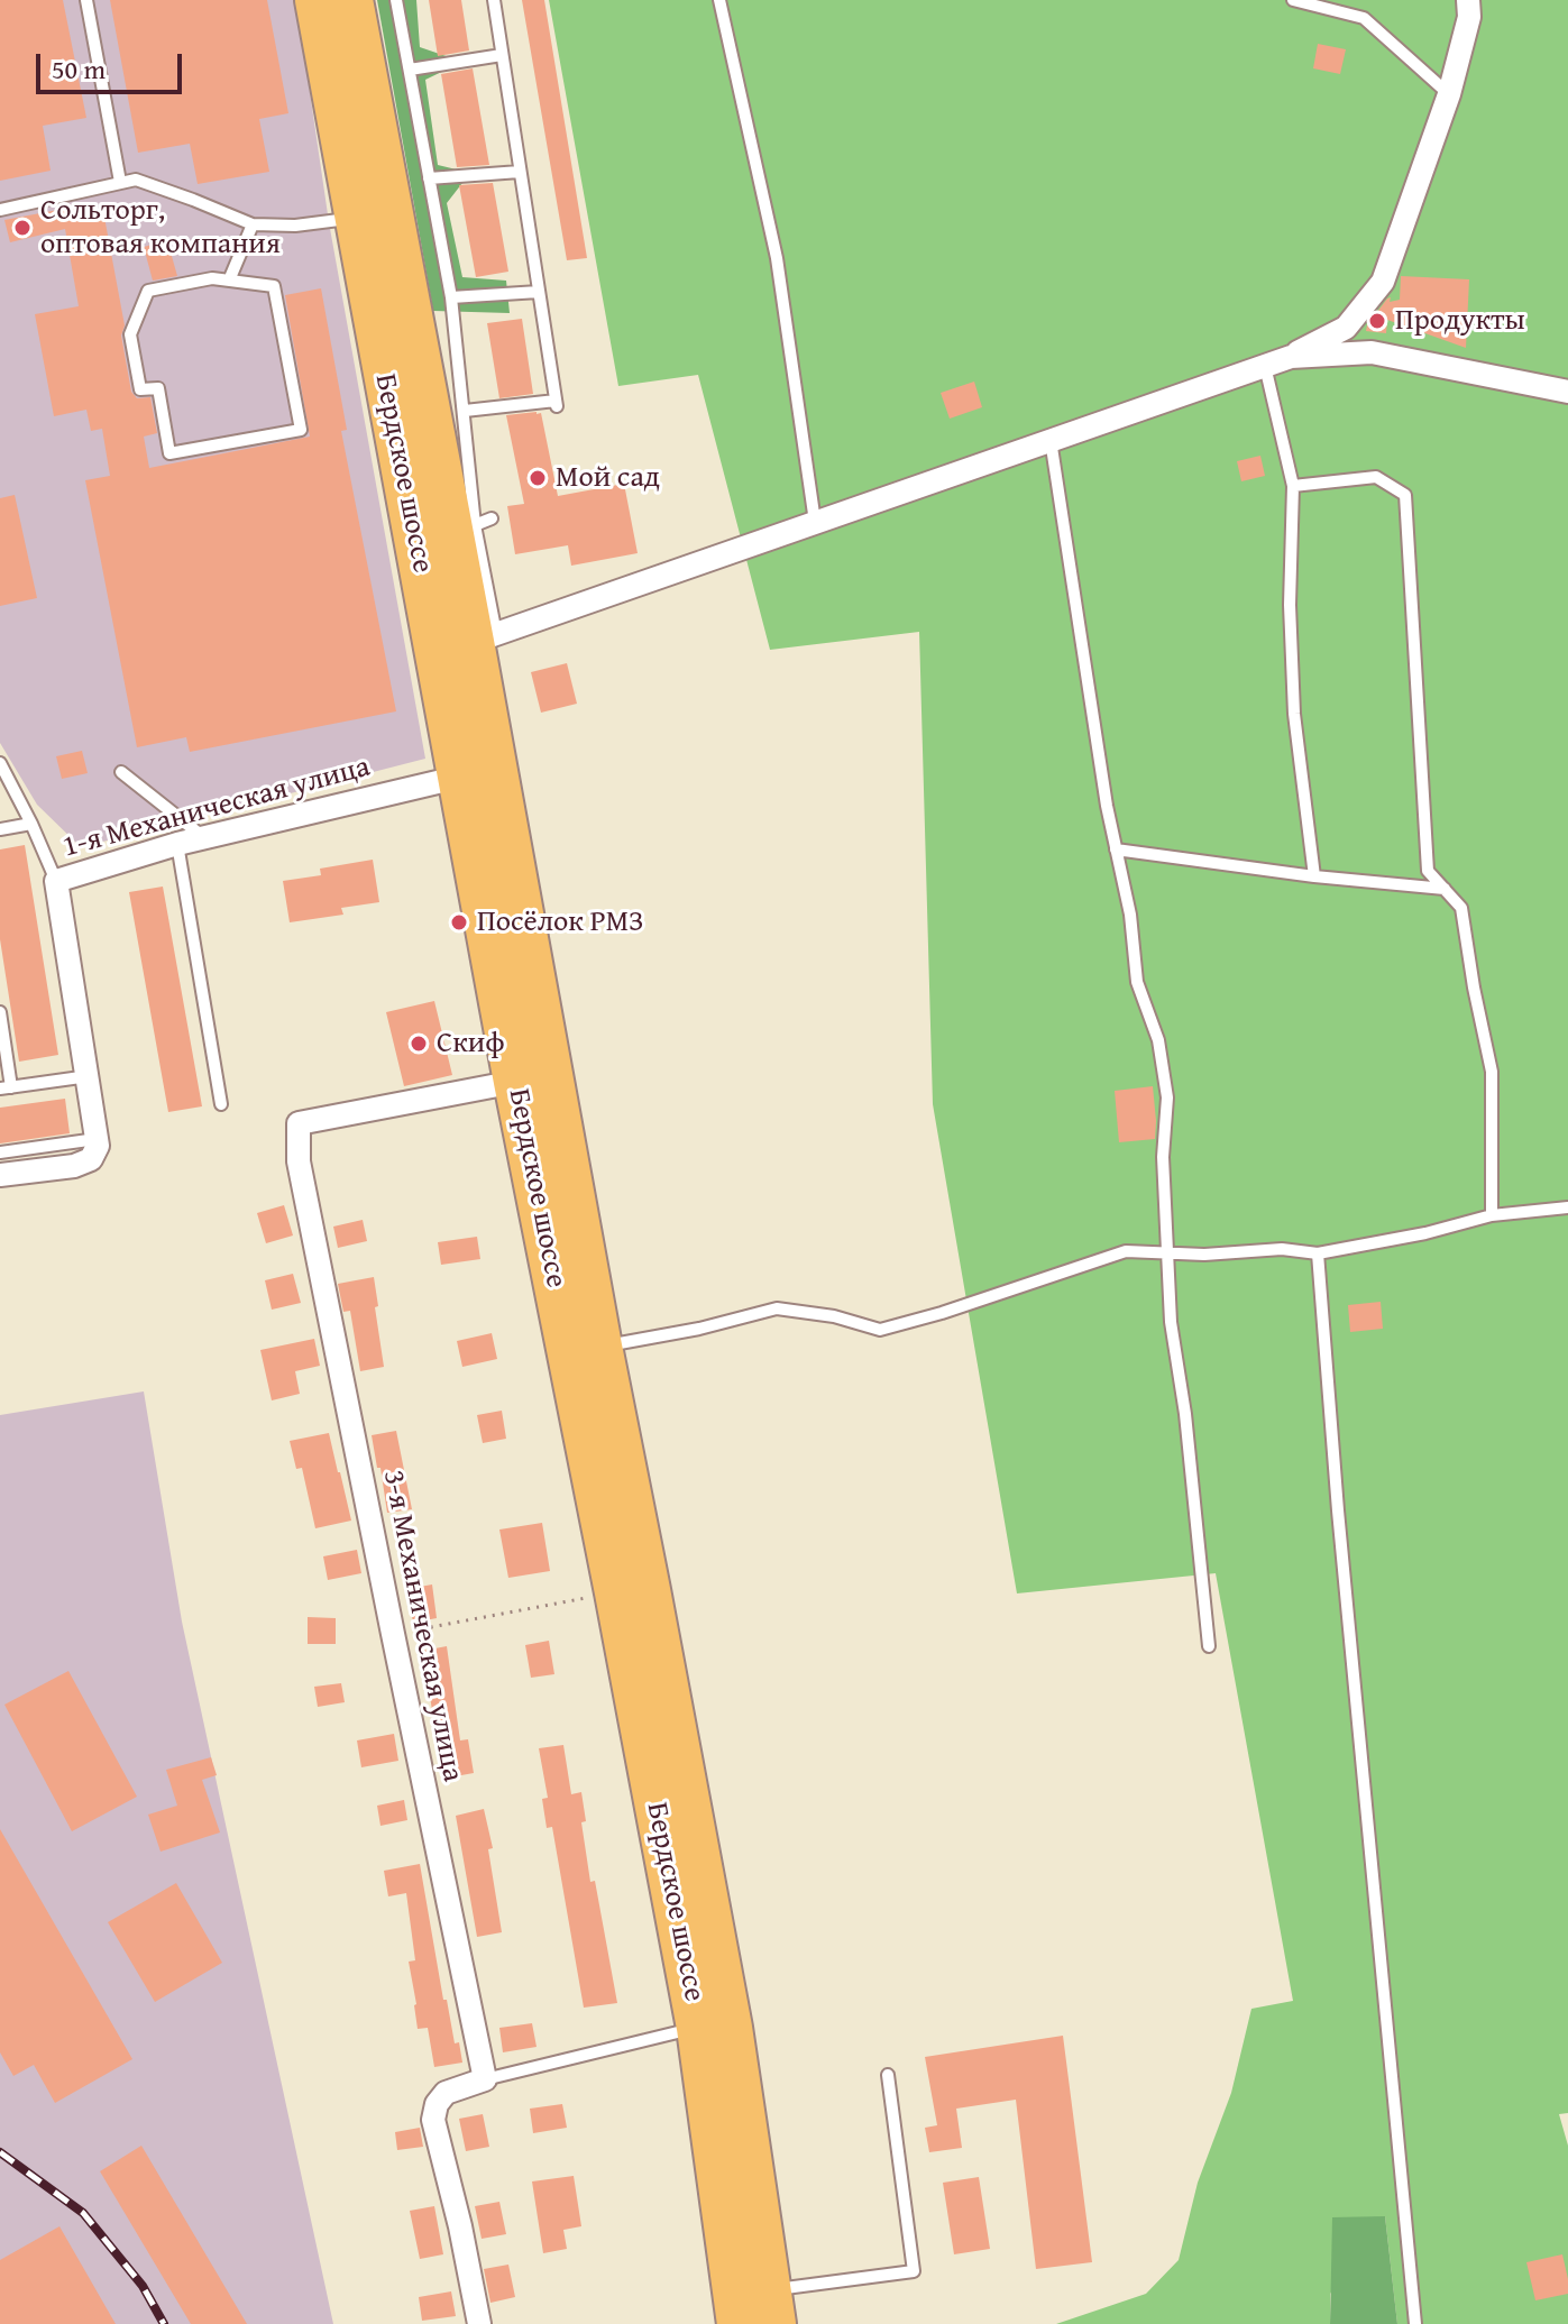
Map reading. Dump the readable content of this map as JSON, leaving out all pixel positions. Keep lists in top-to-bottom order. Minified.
{"streets":{"highway":["Бердское шоссе"],"street":["1-я Механическая улица","3-я Механическая улица"]},"crossings":[["Бердское шоссе","1-я Механическая улица"],["Бердское шоссе","3-я Механическая улица"]],"places":["Сольторг, оптовая компания","Продукты","Мой сад","Посёлок РМЗ","Скиф"],"scale_bar":"50 m"}
